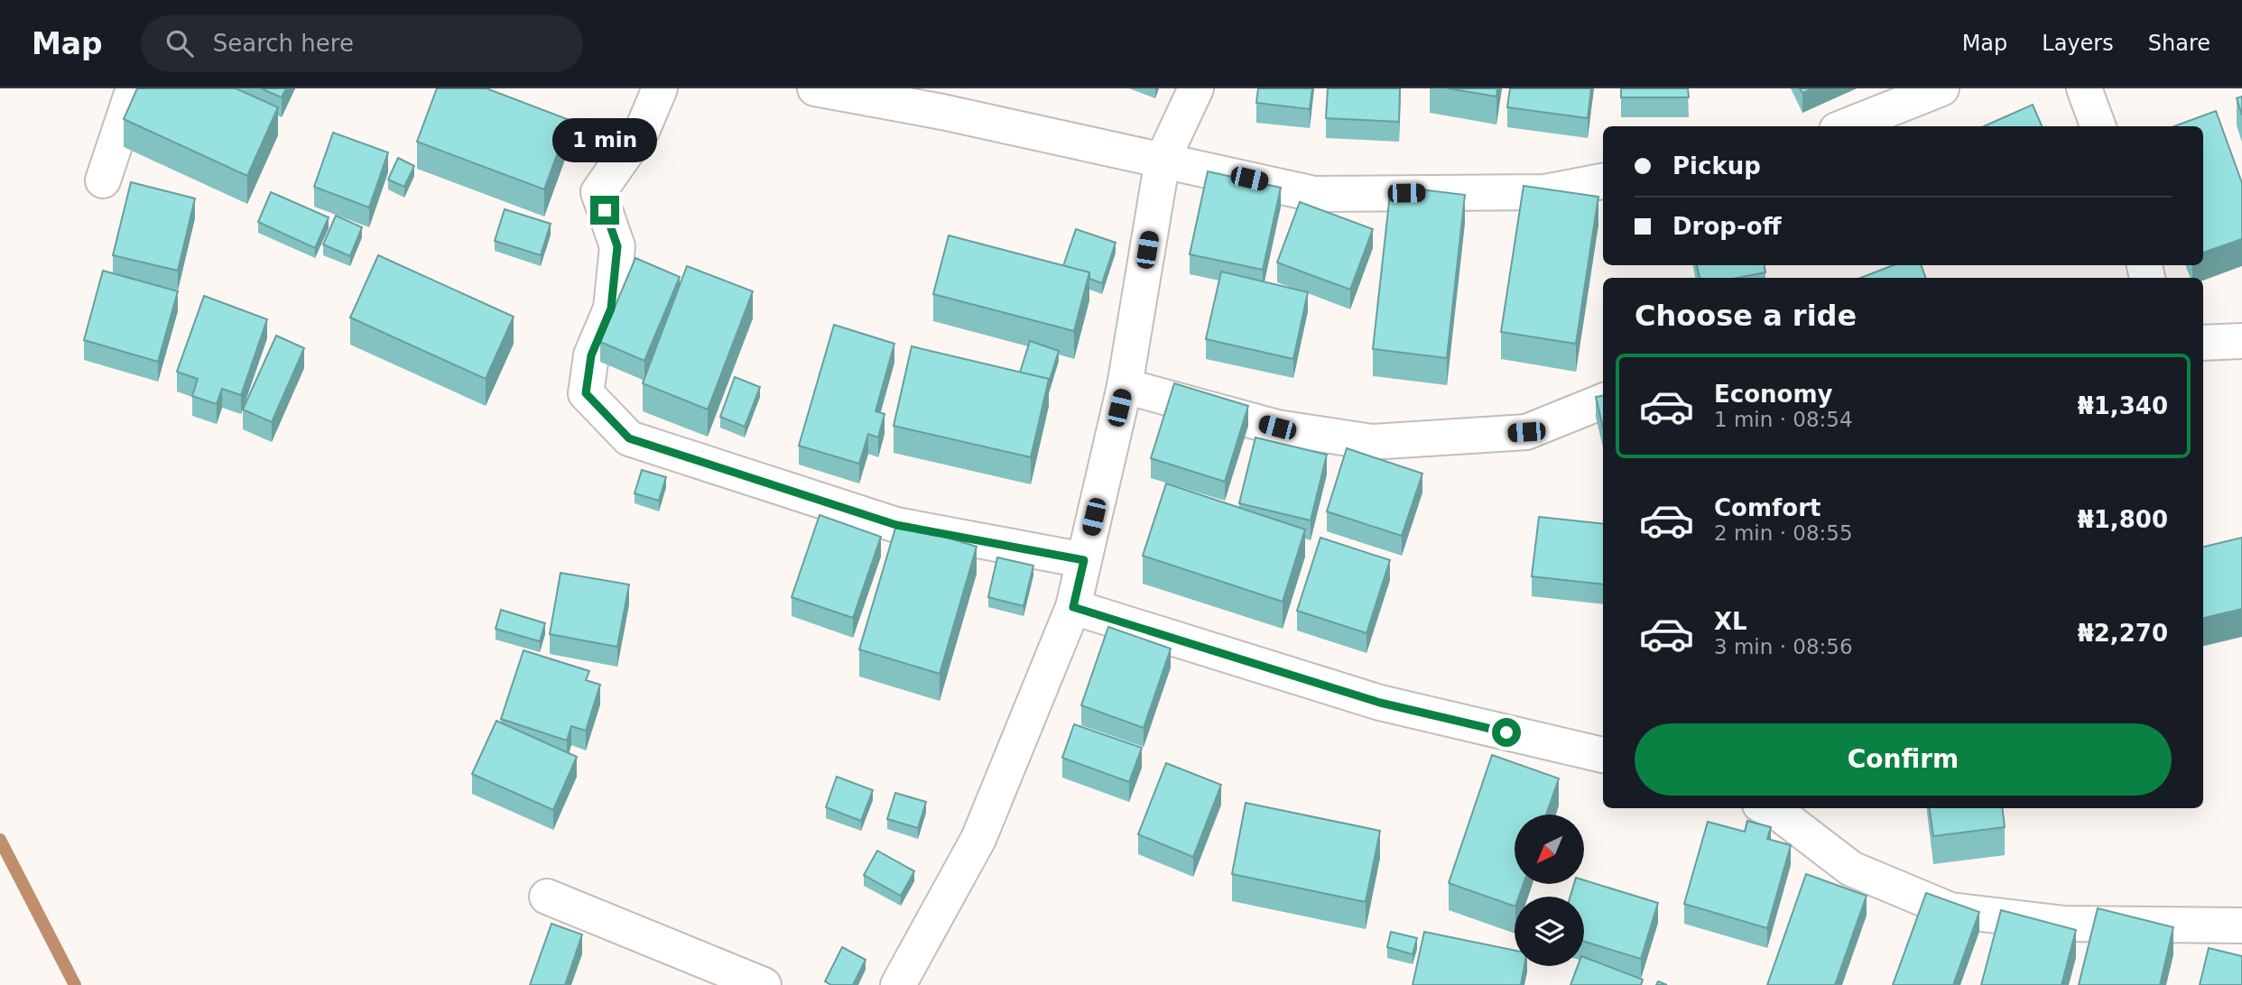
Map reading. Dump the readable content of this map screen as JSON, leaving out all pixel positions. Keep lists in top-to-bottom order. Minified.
{"north":"bottom left","page":{"header":"Map","search":"Search here","nav":["Map","Layers","Share"],"bubble":"1 min","banner":["Pickup","Drop-off"],"heading":"Choose a ride","list":[{"name":"Economy","note":"1 min · 08:54","value":"₦1,340"},{"name":"Comfort","note":"2 min · 08:55","value":"₦1,800"},{"name":"XL","note":"3 min · 08:56","value":"₦2,270"}],"buttons":"Confirm"}}
